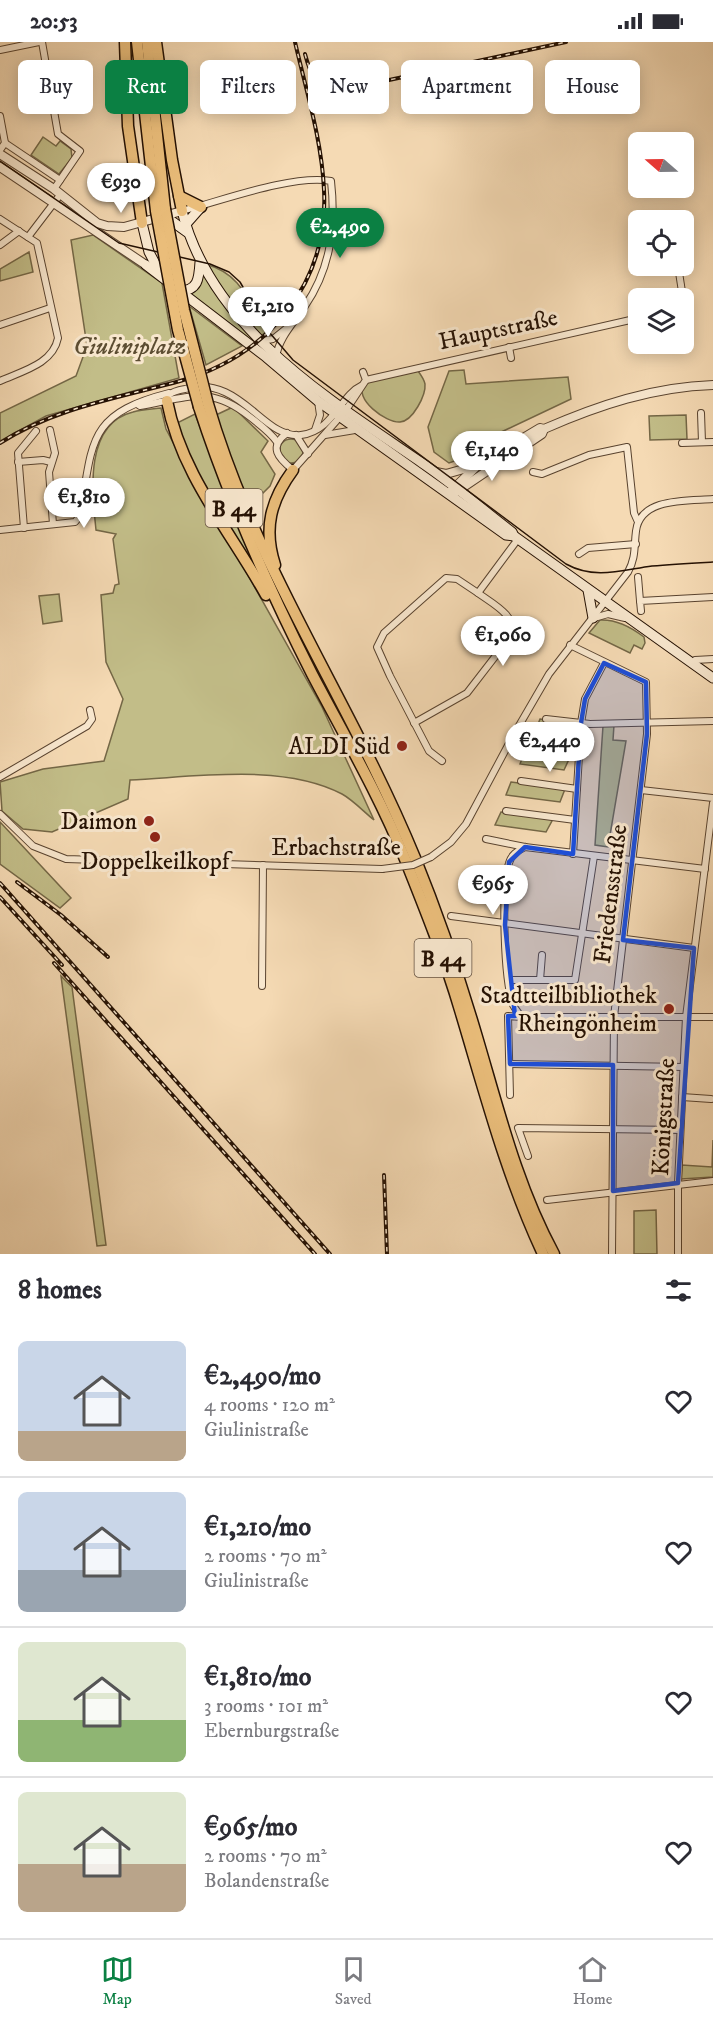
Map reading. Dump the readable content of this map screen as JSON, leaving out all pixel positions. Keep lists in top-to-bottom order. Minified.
{"streets":{"highway":["B 44"],"street":["Hauptstraße","Erbachstraße","Friedensstraße","Königstraße"]},"parks":["Giuliniplatz"],"places":["ALDI Süd","Daimon","Doppelkeilkopf","Stadtteilbibliothek Rheingönheim"],"north":"left","page":{"status":"20:53","chip":["Buy","Rent","Filters","New","Apartment","House"],"price":["€930","€2,490","€1,210","€1,140","€1,810","€1,060","€2,440","€965"],"heading":"8 homes","list":[{"name":"€2,490/mo","note":"4 rooms · 120 m² · Giulinistraße"},{"name":"€1,210/mo","note":"2 rooms · 70 m² · Giulinistraße"},{"name":"€1,810/mo","note":"3 rooms · 101 m² · Ebernburgstraße"},{"name":"€965/mo","note":"2 rooms · 70 m² · Bolandenstraße"}],"tabs":["Map","Saved","Home"]}}
